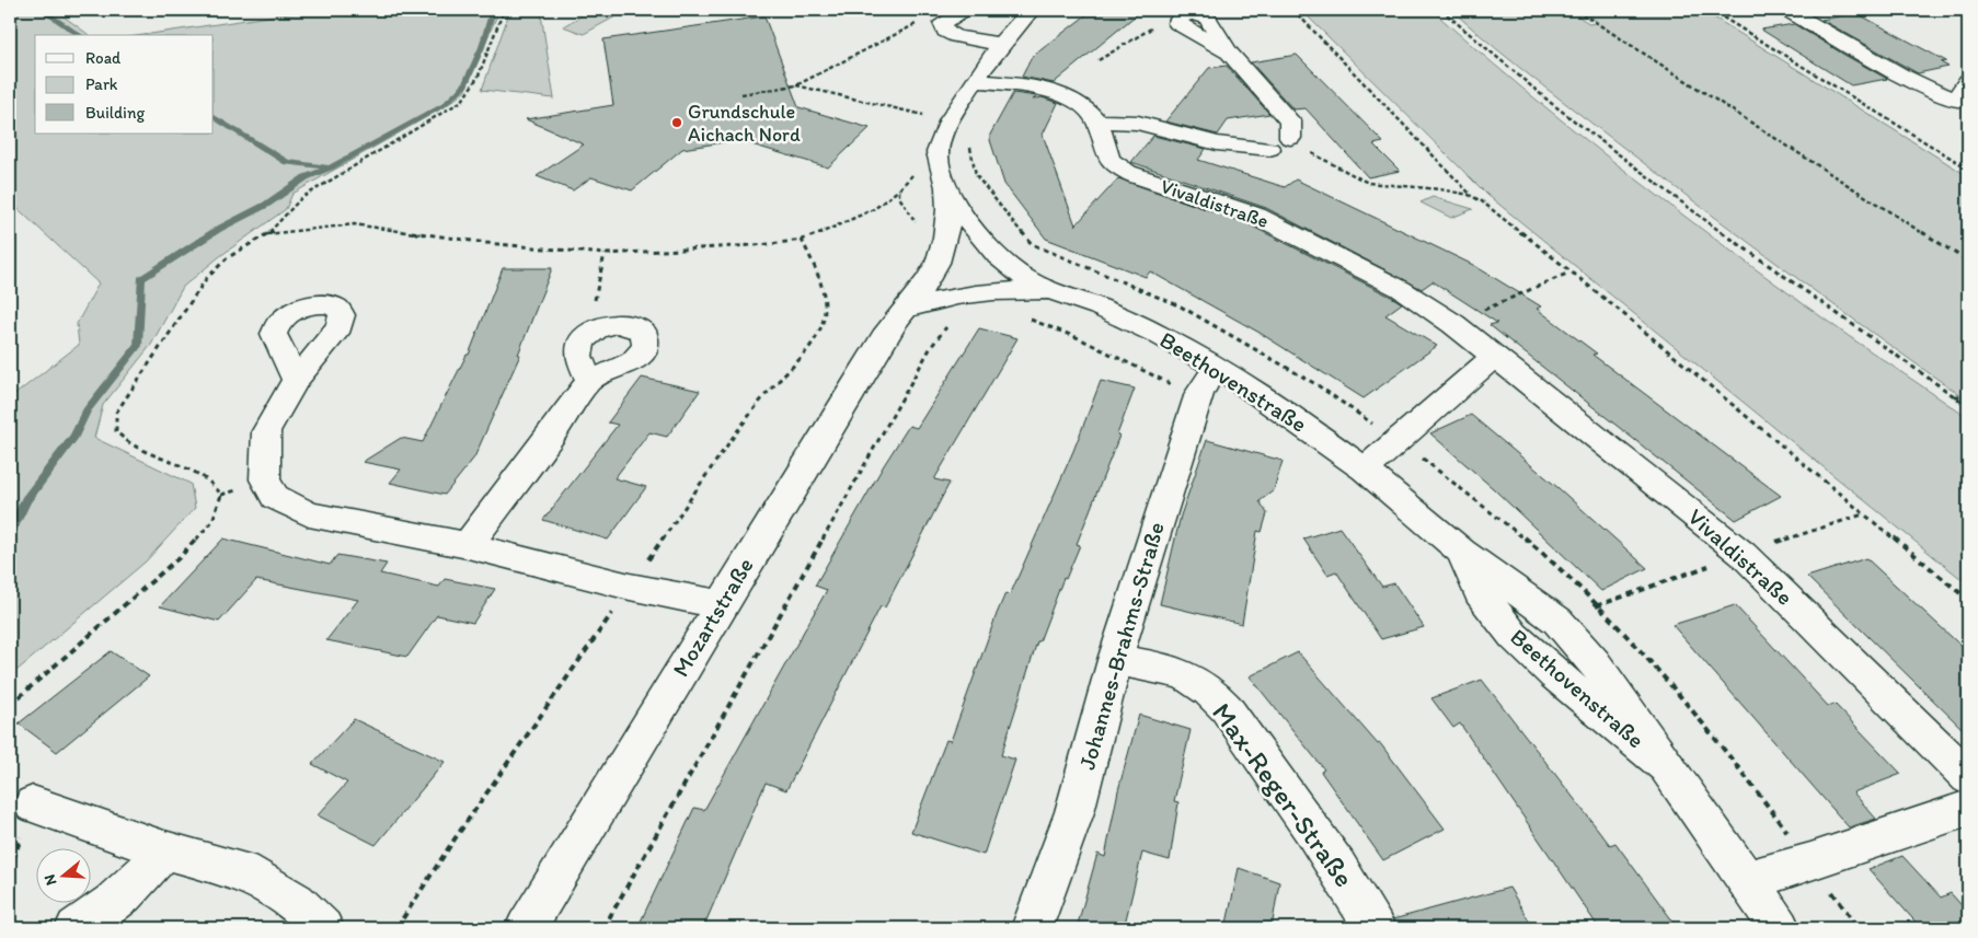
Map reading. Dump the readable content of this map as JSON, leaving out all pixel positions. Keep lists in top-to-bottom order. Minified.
{"streets":{"street":["Vivaldistraße","Beethovenstraße","Mozartstraße","Johannes-Brahms-Straße","Max-Reger-Straße"]},"crossings":[["Beethovenstraße","Mozartstraße"],["Beethovenstraße","Johannes-Brahms-Straße"],["Johannes-Brahms-Straße","Max-Reger-Straße"]],"places":["Grundschule Aichach Nord"],"legend":["Road","Park","Building"],"north":"left"}
